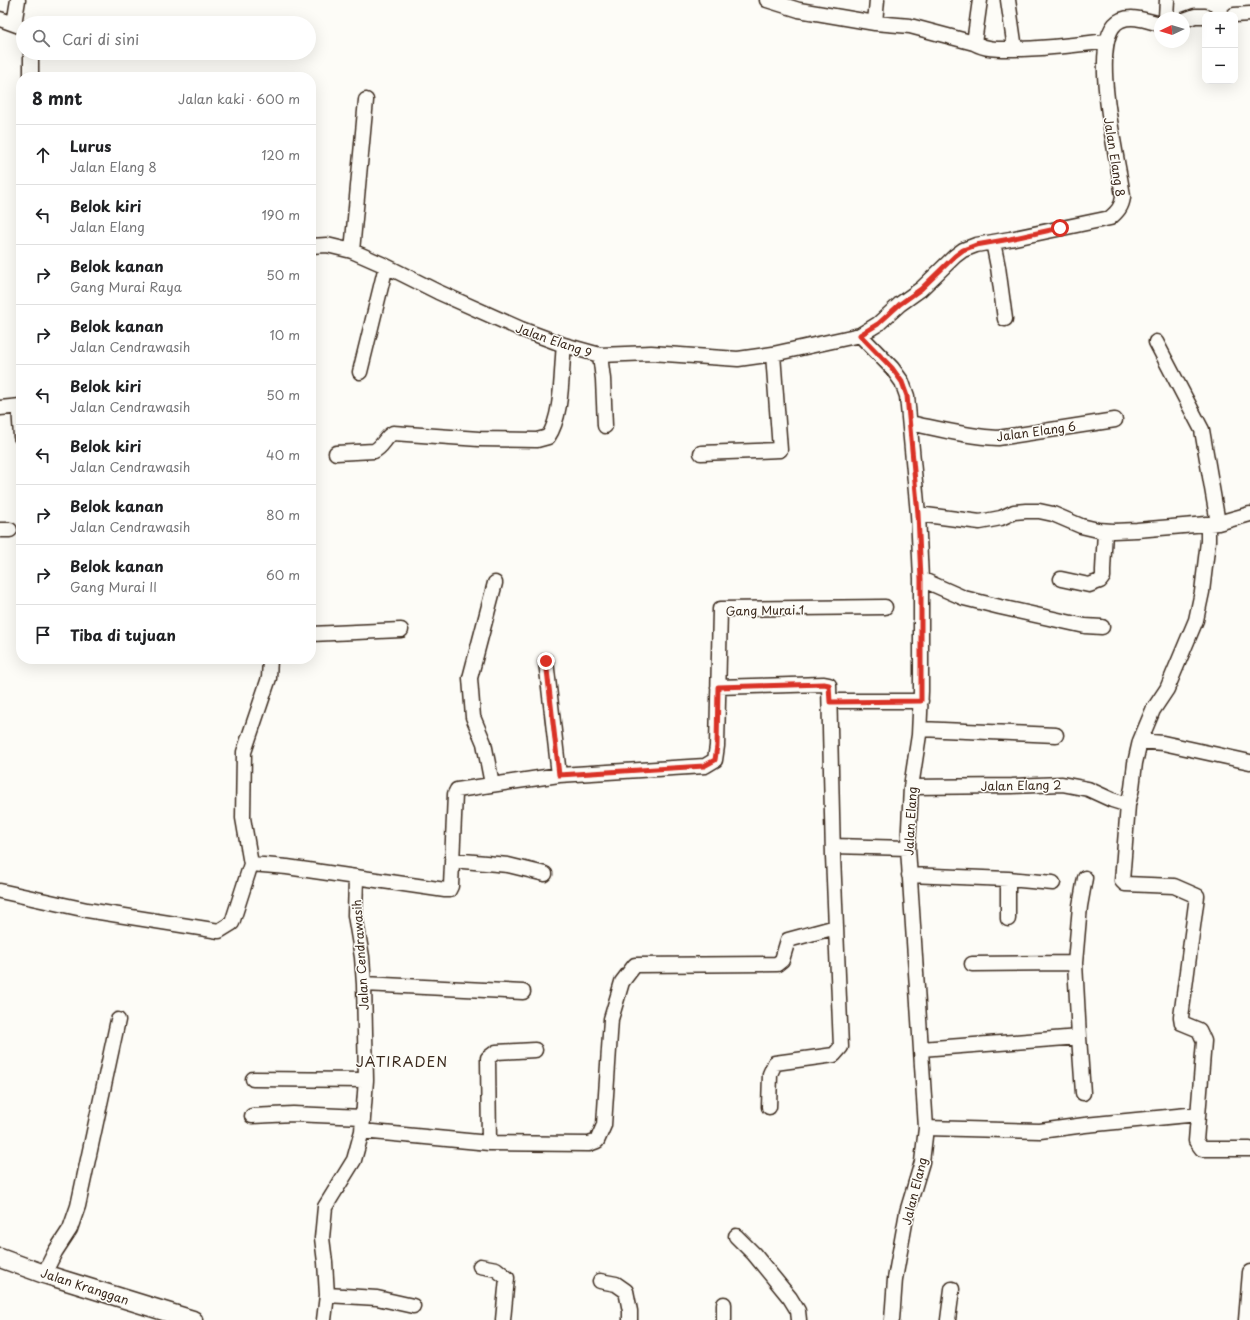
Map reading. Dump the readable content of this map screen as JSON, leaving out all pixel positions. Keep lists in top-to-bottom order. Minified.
{"streets":{"main road":["Jalan Kranggan"],"street":["Jalan Elang 8","Jalan Elang 9","Jalan Elang 6","Gang Murai 1","Jalan Elang 2","Jalan Elang","Jalan Cendrawasih"]},"crossings":[["Jalan Elang 8","Jalan Elang 9"],["Jalan Elang 8","Jalan Elang"],["Jalan Elang 9","Jalan Elang"],["Jalan Elang 6","Jalan Elang"],["Jalan Elang 2","Jalan Elang"]],"districts":["JATIRADEN"],"north":"left","page":{"map_buttons":["+","−"],"search":"Cari di sini","heading":["8 mnt","Jalan kaki · 600 m"],"list":[["Lurus","Jalan Elang 8","120 m"],["Belok kiri","Jalan Elang","190 m"],["Belok kanan","Gang Murai Raya","50 m"],["Belok kanan","Jalan Cendrawasih","10 m"],["Belok kiri","Jalan Cendrawasih","50 m"],["Belok kiri","Jalan Cendrawasih","40 m"],["Belok kanan","Jalan Cendrawasih","80 m"],["Belok kanan","Gang Murai II","60 m"],"Tiba di tujuan"]}}
